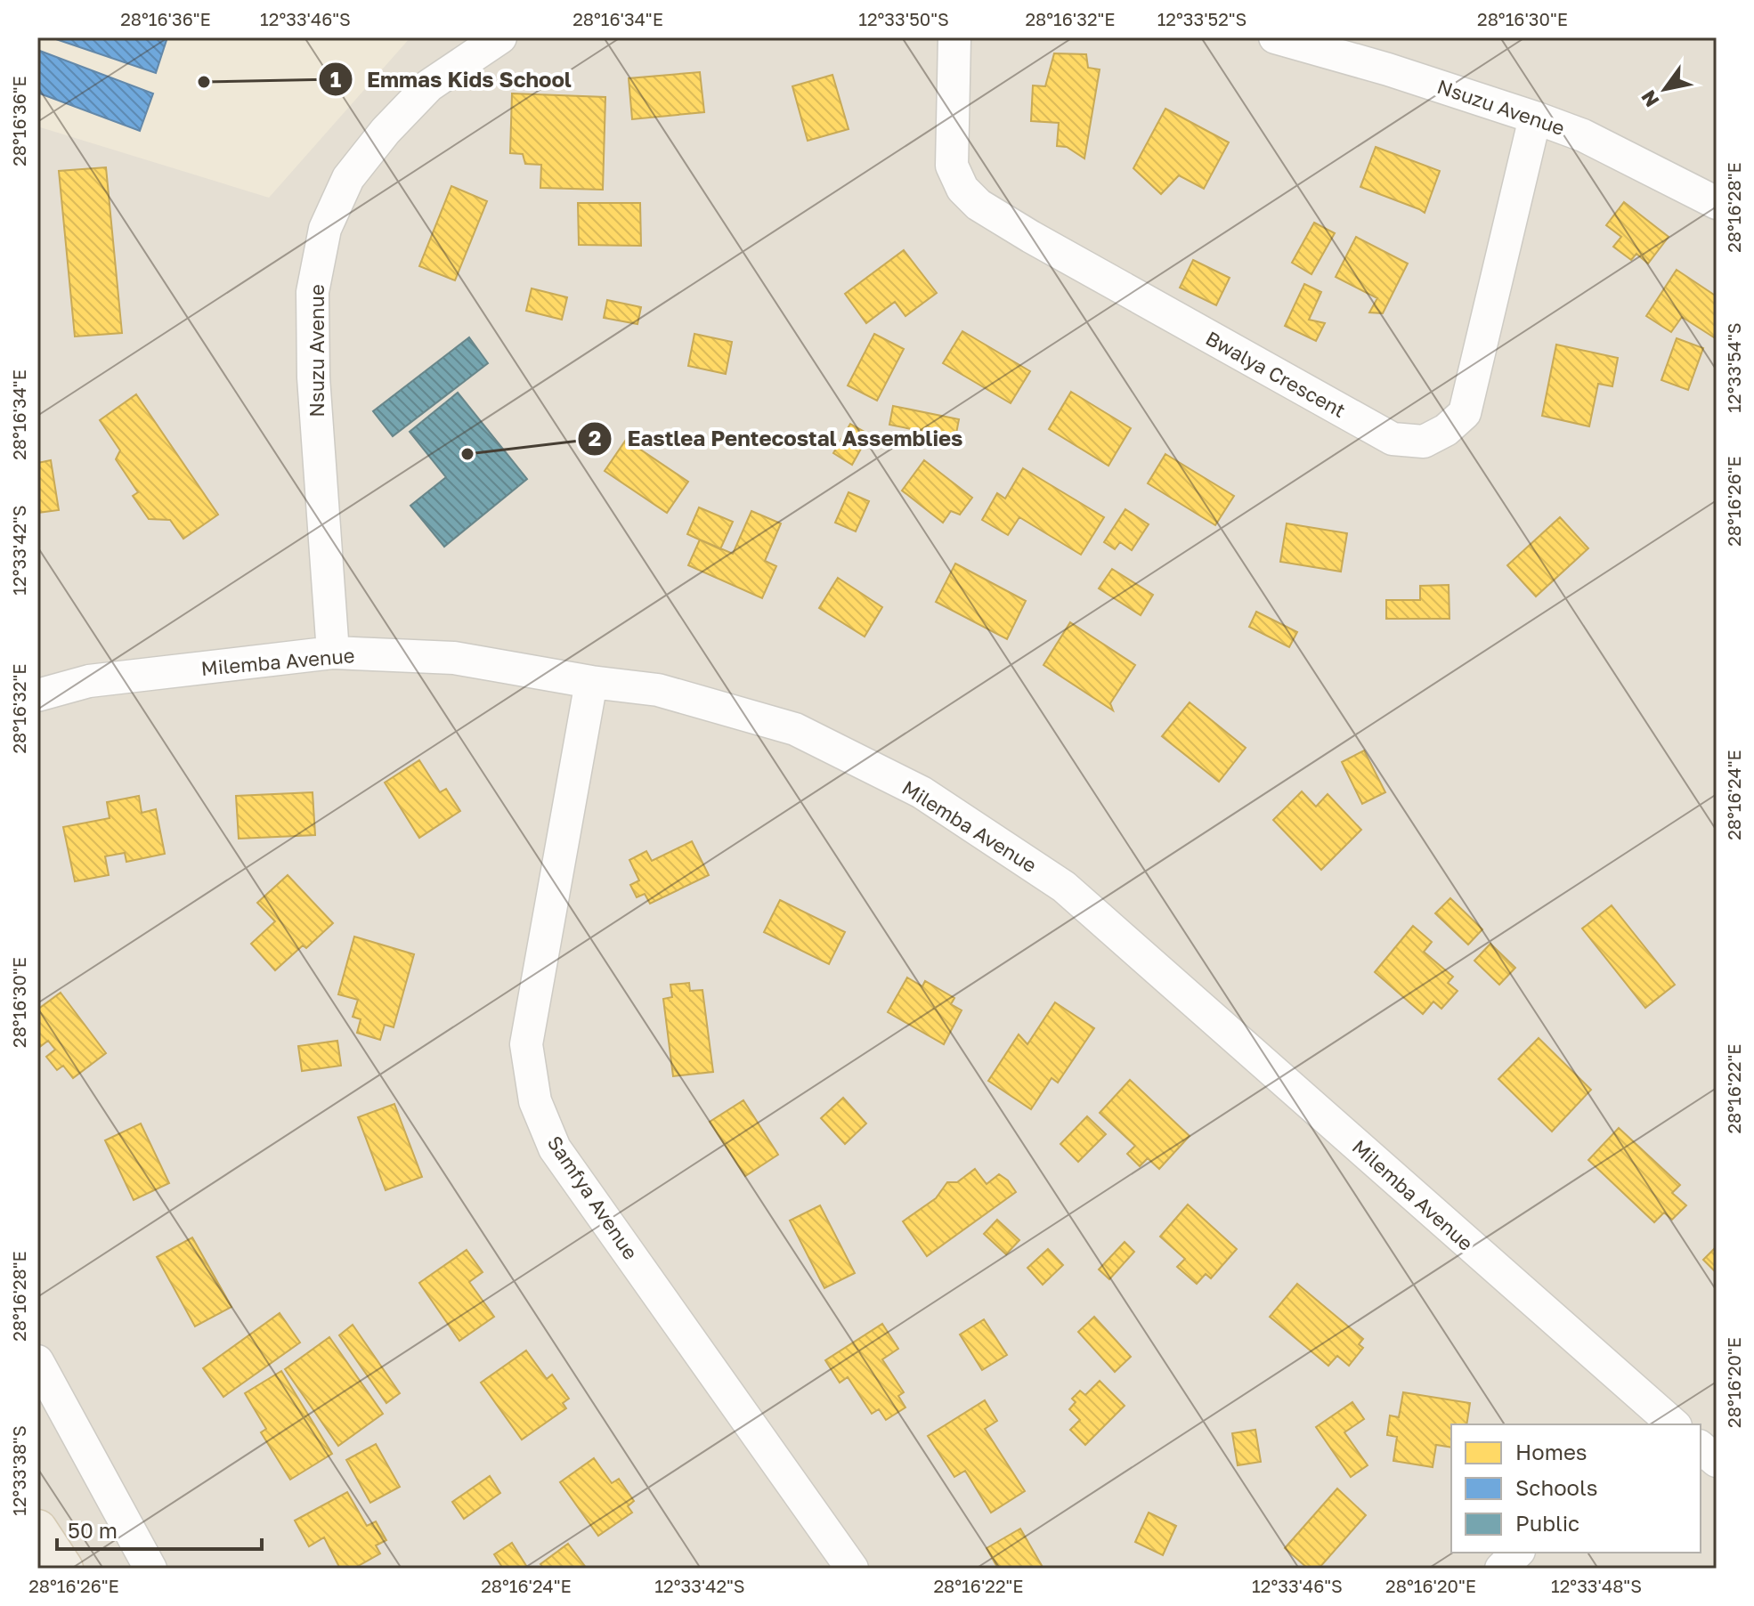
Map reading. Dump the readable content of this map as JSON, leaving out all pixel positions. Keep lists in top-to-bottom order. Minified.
{"streets":{"street":["Nsuzu Avenue","Bwalya Crescent","Milemba Avenue","Samfya Avenue"]},"crossings":[["Nsuzu Avenue","Bwalya Crescent"],["Nsuzu Avenue","Milemba Avenue"],["Milemba Avenue","Samfya Avenue"]],"places":["Emmas Kids School","Eastlea Pentecostal Assemblies"],"legend":["Homes","Schools","Public"],"scale_bar":"50 m","north":"bottom left","coordinates":["28°16'36\"E","12°33'46\"S","28°16'34\"E","12°33'50\"S","28°16'32\"E","12°33'52\"S","28°16'30\"E","28°16'28\"E","12°33'54\"S","28°16'26\"E","12°33'42\"S","28°16'24\"E","28°16'22\"E","28°16'20\"E","12°33'38\"S","12°33'48\"S"]}
